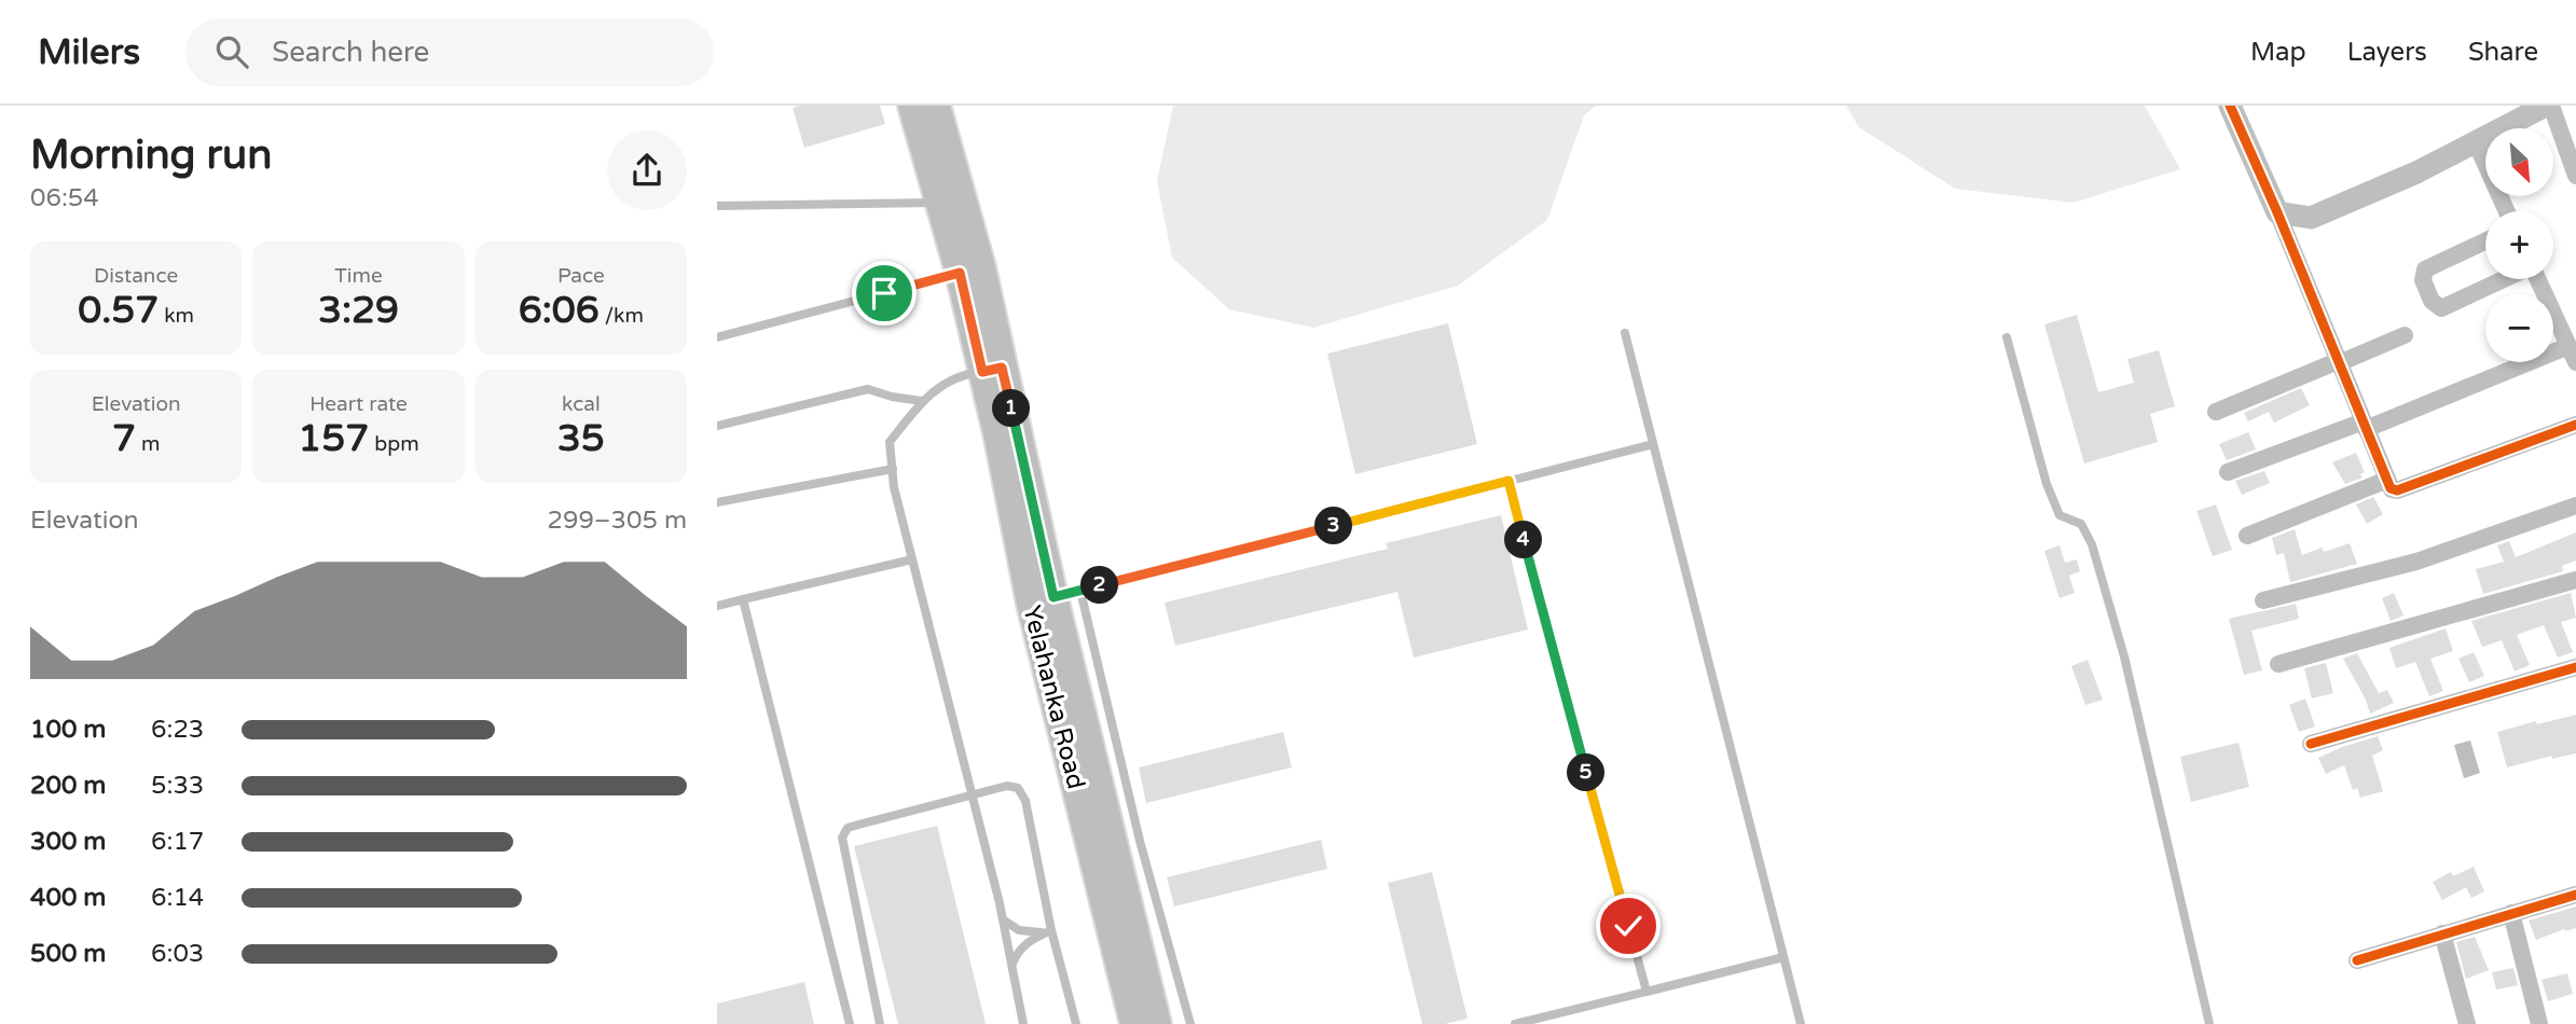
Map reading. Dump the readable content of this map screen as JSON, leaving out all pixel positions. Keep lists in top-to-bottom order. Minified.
{"streets":{"main road":["Yelahanka Road"]},"north":"bottom right","page":{"header":"Milers","search":"Search here","nav":["Map","Layers","Share"],"heading":["Morning run","06:54"],"map_buttons":["+","−"],"stats":[["Distance","0.57 km"],["Time","3:29"],["Pace","6:06 /km"],["Elevation","7 m"],["Heart rate","157 bpm"],["kcal","35"]],"pins":["1","3","4","2","5"],"chart":["Elevation","299–305 m"],"list":[{"name":"100 m","note":"6:23"},{"name":"200 m","note":"5:33"},{"name":"300 m","note":"6:17"},{"name":"400 m","note":"6:14"},{"name":"500 m","note":"6:03"}]}}
